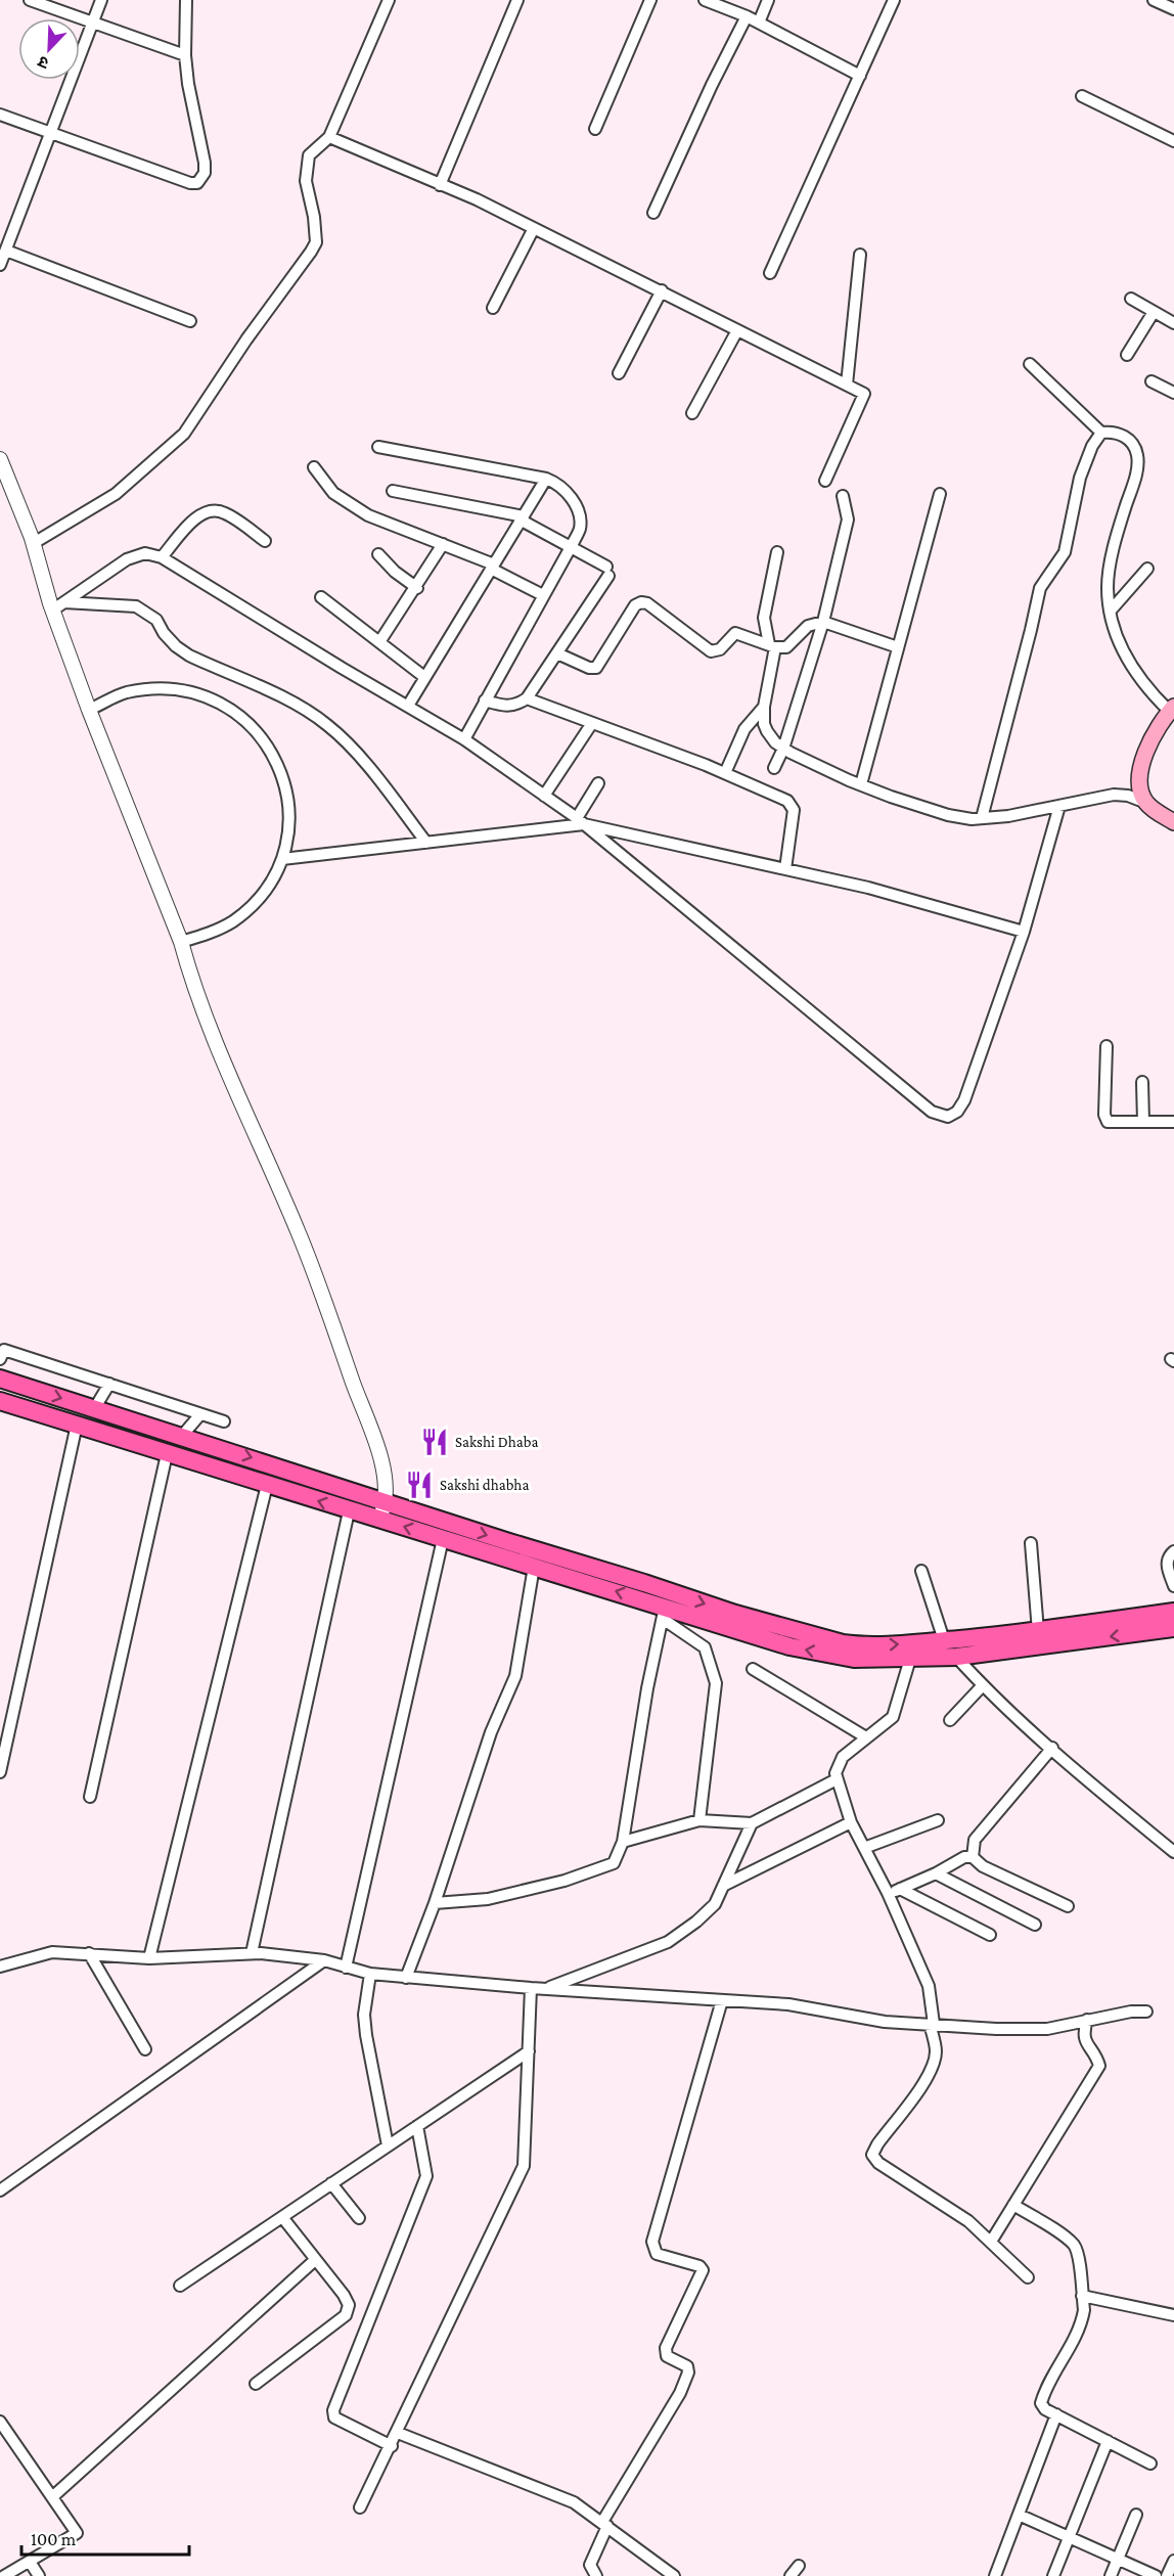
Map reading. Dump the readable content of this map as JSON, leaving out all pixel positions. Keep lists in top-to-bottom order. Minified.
{"places":{"restaurant":["Sakshi Dhaba","Sakshi dhabha"]},"scale_bar":"100 m","north":"bottom left"}
